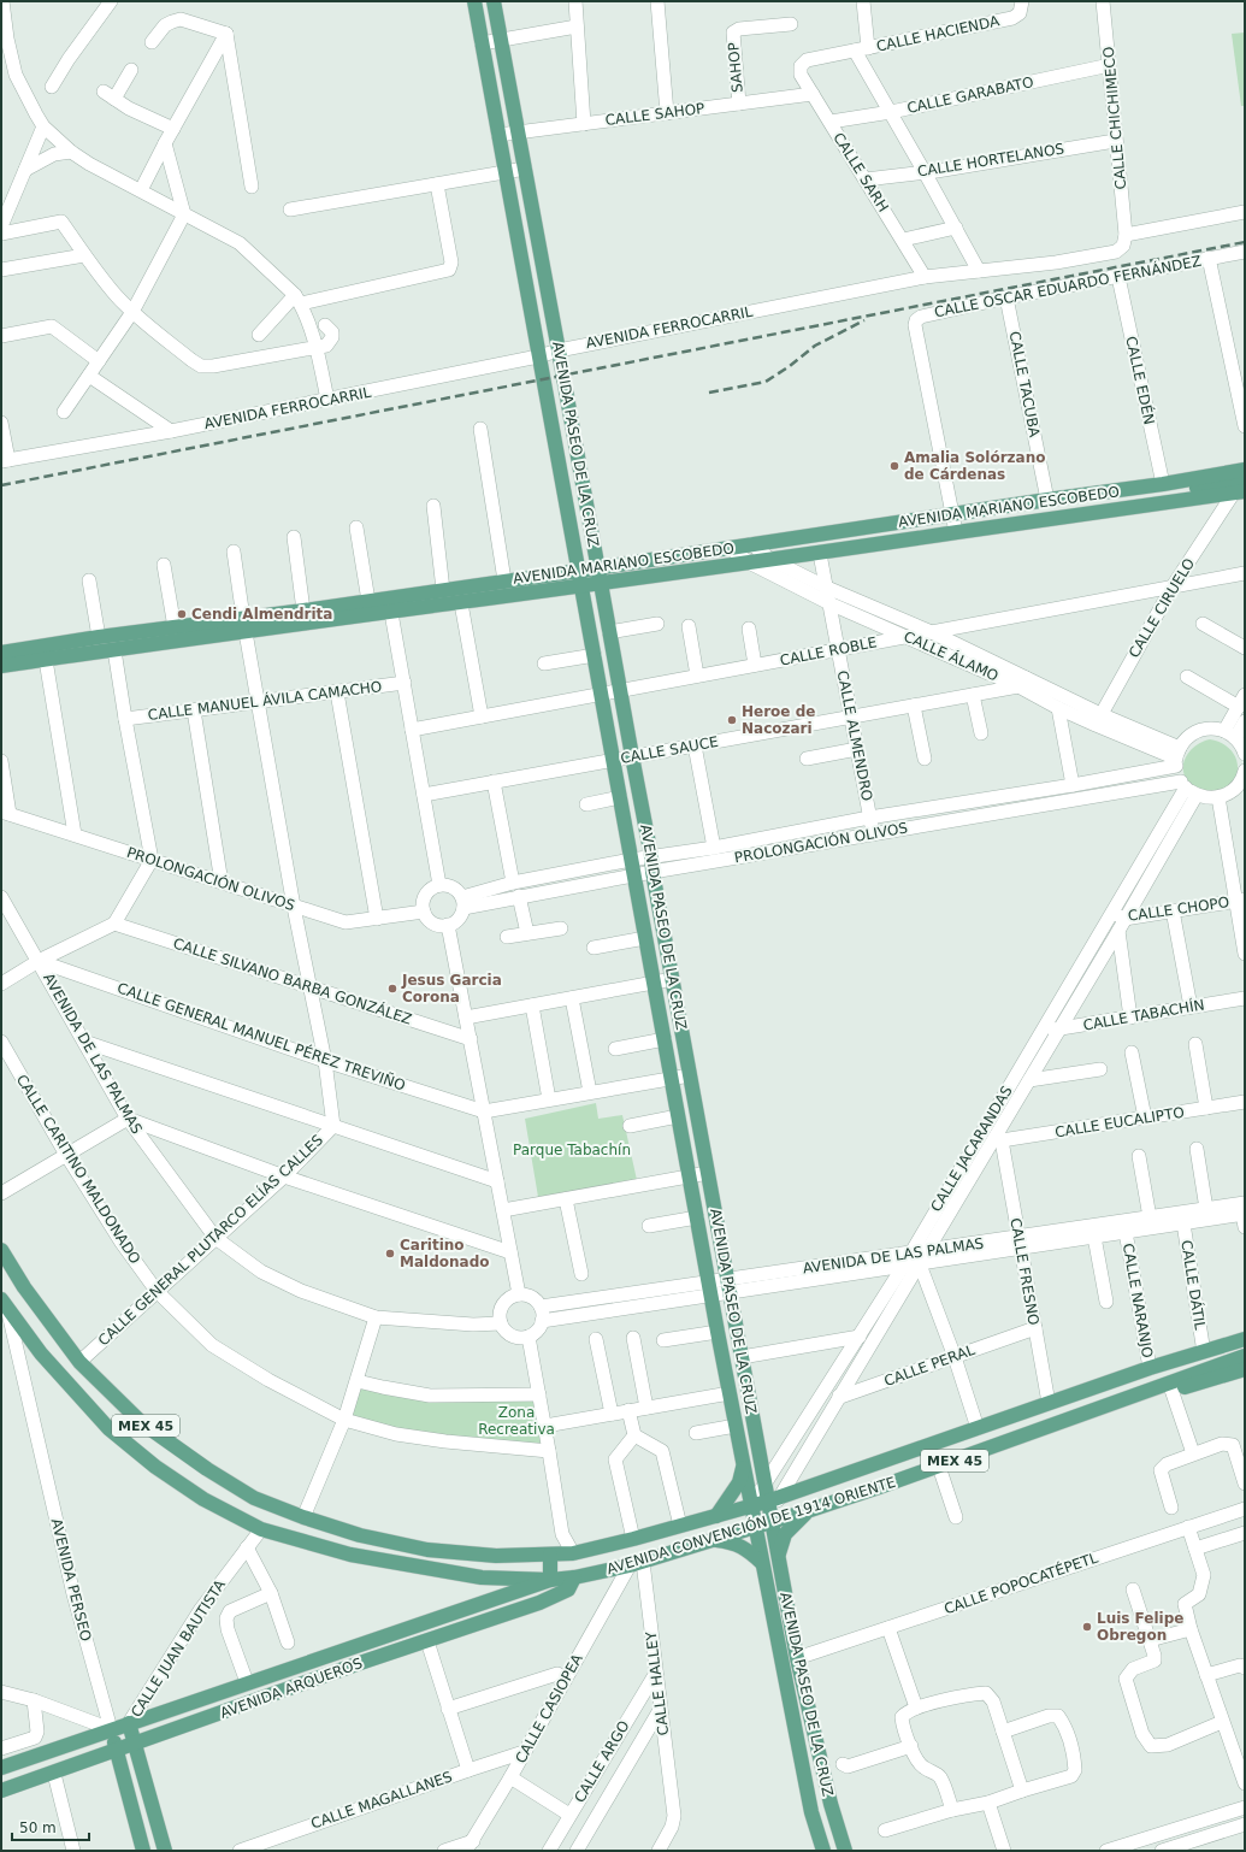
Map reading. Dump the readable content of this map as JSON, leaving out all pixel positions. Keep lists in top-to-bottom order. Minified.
{"streets":{"main road":["AVENIDA PASEO DE LA CRUZ","AVENIDA MARIANO ESCOBEDO","MEX 45","AVENIDA CONVENCIÓN DE 1914 ORIENTE","AVENIDA PERSEO","AVENIDA ARQUEROS"],"street":["CALLE HACIENDA","SAHOP","CALLE GARABATO","CALLE SAHOP","CALLE CHICHIMECO","CALLE HORTELANOS","CALLE SARH","CALLE OSCAR EDUARDO FERNÁNDEZ","AVENIDA FERROCARRIL","CALLE EDÉN","CALLE TACUBA","CALLE CIRUELO","CALLE ROBLE","CALLE ÁLAMO","CALLE MANUEL ÁVILA CAMACHO","CALLE ALMENDRO","CALLE SAUCE","PROLONGACIÓN OLIVOS","CALLE CHOPO","CALLE SILVANO BARBA GONZÁLEZ","CALLE TABACHÍN","CALLE GENERAL MANUEL PÉREZ TREVIÑO","AVENIDA DE LAS PALMAS","CALLE EUCALIPTO","CALLE JACARANDAS","CALLE CARITINO MALDONADO","CALLE GENERAL PLUTARCO ELÍAS CALLES","CALLE FRESNO","CALLE DÁTIL","CALLE NARANJO","CALLE PERAL","CALLE POPOCATÉPETL","CALLE JUAN BAUTISTA","CALLE HALLEY","CALLE CASIOPEA","CALLE ARGO","CALLE MAGALLANES"]},"crossings":[["CALLE HACIENDA","CALLE SARH"],["SAHOP","CALLE SAHOP"],["CALLE GARABATO","CALLE CHICHIMECO"],["CALLE GARABATO","CALLE SARH"],["CALLE SAHOP","CALLE SARH"],["CALLE SAHOP","AVENIDA PASEO DE LA CRUZ"],["CALLE CHICHIMECO","CALLE HORTELANOS"],["CALLE CHICHIMECO","AVENIDA FERROCARRIL"],["CALLE HORTELANOS","CALLE SARH"],["CALLE SARH","AVENIDA FERROCARRIL"],["CALLE OSCAR EDUARDO FERNÁNDEZ","CALLE EDÉN"],["CALLE OSCAR EDUARDO FERNÁNDEZ","CALLE TACUBA"],["CALLE OSCAR EDUARDO FERNÁNDEZ","AVENIDA MARIANO ESCOBEDO"],["AVENIDA FERROCARRIL","AVENIDA PASEO DE LA CRUZ"],["CALLE EDÉN","AVENIDA MARIANO ESCOBEDO"],["CALLE TACUBA","AVENIDA MARIANO ESCOBEDO"],["AVENIDA PASEO DE LA CRUZ","AVENIDA MARIANO ESCOBEDO"],["AVENIDA PASEO DE LA CRUZ","CALLE ROBLE"],["AVENIDA PASEO DE LA CRUZ","CALLE SAUCE"],["AVENIDA PASEO DE LA CRUZ","PROLONGACIÓN OLIVOS"],["AVENIDA PASEO DE LA CRUZ","AVENIDA DE LAS PALMAS"],["AVENIDA PASEO DE LA CRUZ","CALLE JACARANDAS"],["AVENIDA PASEO DE LA CRUZ","AVENIDA CONVENCIÓN DE 1914 ORIENTE"],["AVENIDA PASEO DE LA CRUZ","CALLE POPOCATÉPETL"],["AVENIDA MARIANO ESCOBEDO","CALLE CIRUELO"],["AVENIDA MARIANO ESCOBEDO","CALLE ÁLAMO"],["AVENIDA MARIANO ESCOBEDO","CALLE ALMENDRO"],["AVENIDA MARIANO ESCOBEDO","CALLE GENERAL PLUTARCO ELÍAS CALLES"],["CALLE CIRUELO","CALLE ROBLE"],["CALLE CIRUELO","CALLE ÁLAMO"],["CALLE ROBLE","CALLE ÁLAMO"],["CALLE ROBLE","CALLE ALMENDRO"],["CALLE ÁLAMO","CALLE ALMENDRO"],["CALLE ÁLAMO","CALLE SAUCE"],["CALLE ÁLAMO","PROLONGACIÓN OLIVOS"],["CALLE MANUEL ÁVILA CAMACHO","CALLE GENERAL PLUTARCO ELÍAS CALLES"],["CALLE ALMENDRO","CALLE SAUCE"],["CALLE ALMENDRO","PROLONGACIÓN OLIVOS"],["PROLONGACIÓN OLIVOS","CALLE JACARANDAS"],["PROLONGACIÓN OLIVOS","CALLE GENERAL PLUTARCO ELÍAS CALLES"],["CALLE CHOPO","CALLE JACARANDAS"],["CALLE SILVANO BARBA GONZÁLEZ","CALLE GENERAL PLUTARCO ELÍAS CALLES"],["CALLE TABACHÍN","CALLE JACARANDAS"],["CALLE GENERAL MANUEL PÉREZ TREVIÑO","AVENIDA DE LAS PALMAS"],["CALLE GENERAL MANUEL PÉREZ TREVIÑO","CALLE GENERAL PLUTARCO ELÍAS CALLES"],["AVENIDA DE LAS PALMAS","CALLE JACARANDAS"],["AVENIDA DE LAS PALMAS","CALLE GENERAL PLUTARCO ELÍAS CALLES"],["AVENIDA DE LAS PALMAS","CALLE FRESNO"],["AVENIDA DE LAS PALMAS","CALLE DÁTIL"],["AVENIDA DE LAS PALMAS","CALLE NARANJO"],["CALLE EUCALIPTO","CALLE JACARANDAS"],["CALLE EUCALIPTO","CALLE FRESNO"],["CALLE JACARANDAS","CALLE FRESNO"],["CALLE JACARANDAS","CALLE PERAL"],["CALLE JACARANDAS","AVENIDA CONVENCIÓN DE 1914 ORIENTE"],["CALLE CARITINO MALDONADO","CALLE GENERAL PLUTARCO ELÍAS CALLES"],["CALLE GENERAL PLUTARCO ELÍAS CALLES","AVENIDA CONVENCIÓN DE 1914 ORIENTE"],["CALLE FRESNO","CALLE PERAL"],["CALLE FRESNO","AVENIDA CONVENCIÓN DE 1914 ORIENTE"],["CALLE DÁTIL","AVENIDA CONVENCIÓN DE 1914 ORIENTE"],["CALLE NARANJO","AVENIDA CONVENCIÓN DE 1914 ORIENTE"],["AVENIDA CONVENCIÓN DE 1914 ORIENTE","AVENIDA PERSEO"],["AVENIDA CONVENCIÓN DE 1914 ORIENTE","CALLE JUAN BAUTISTA"],["AVENIDA CONVENCIÓN DE 1914 ORIENTE","CALLE HALLEY"],["AVENIDA CONVENCIÓN DE 1914 ORIENTE","AVENIDA ARQUEROS"],["AVENIDA CONVENCIÓN DE 1914 ORIENTE","CALLE CASIOPEA"],["AVENIDA PERSEO","AVENIDA ARQUEROS"],["CALLE JUAN BAUTISTA","AVENIDA ARQUEROS"],["CALLE HALLEY","CALLE CASIOPEA"],["CALLE HALLEY","CALLE ARGO"],["CALLE CASIOPEA","CALLE MAGALLANES"]],"parks":["Parque Tabachín","Zona Recreativa"],"places":["Amalia Solórzano de Cárdenas","Cendi Almendrita","Heroe de Nacozari","Jesus Garcia Corona","Caritino Maldonado","Luis Felipe Obregon"],"scale_bar":"50 m"}
